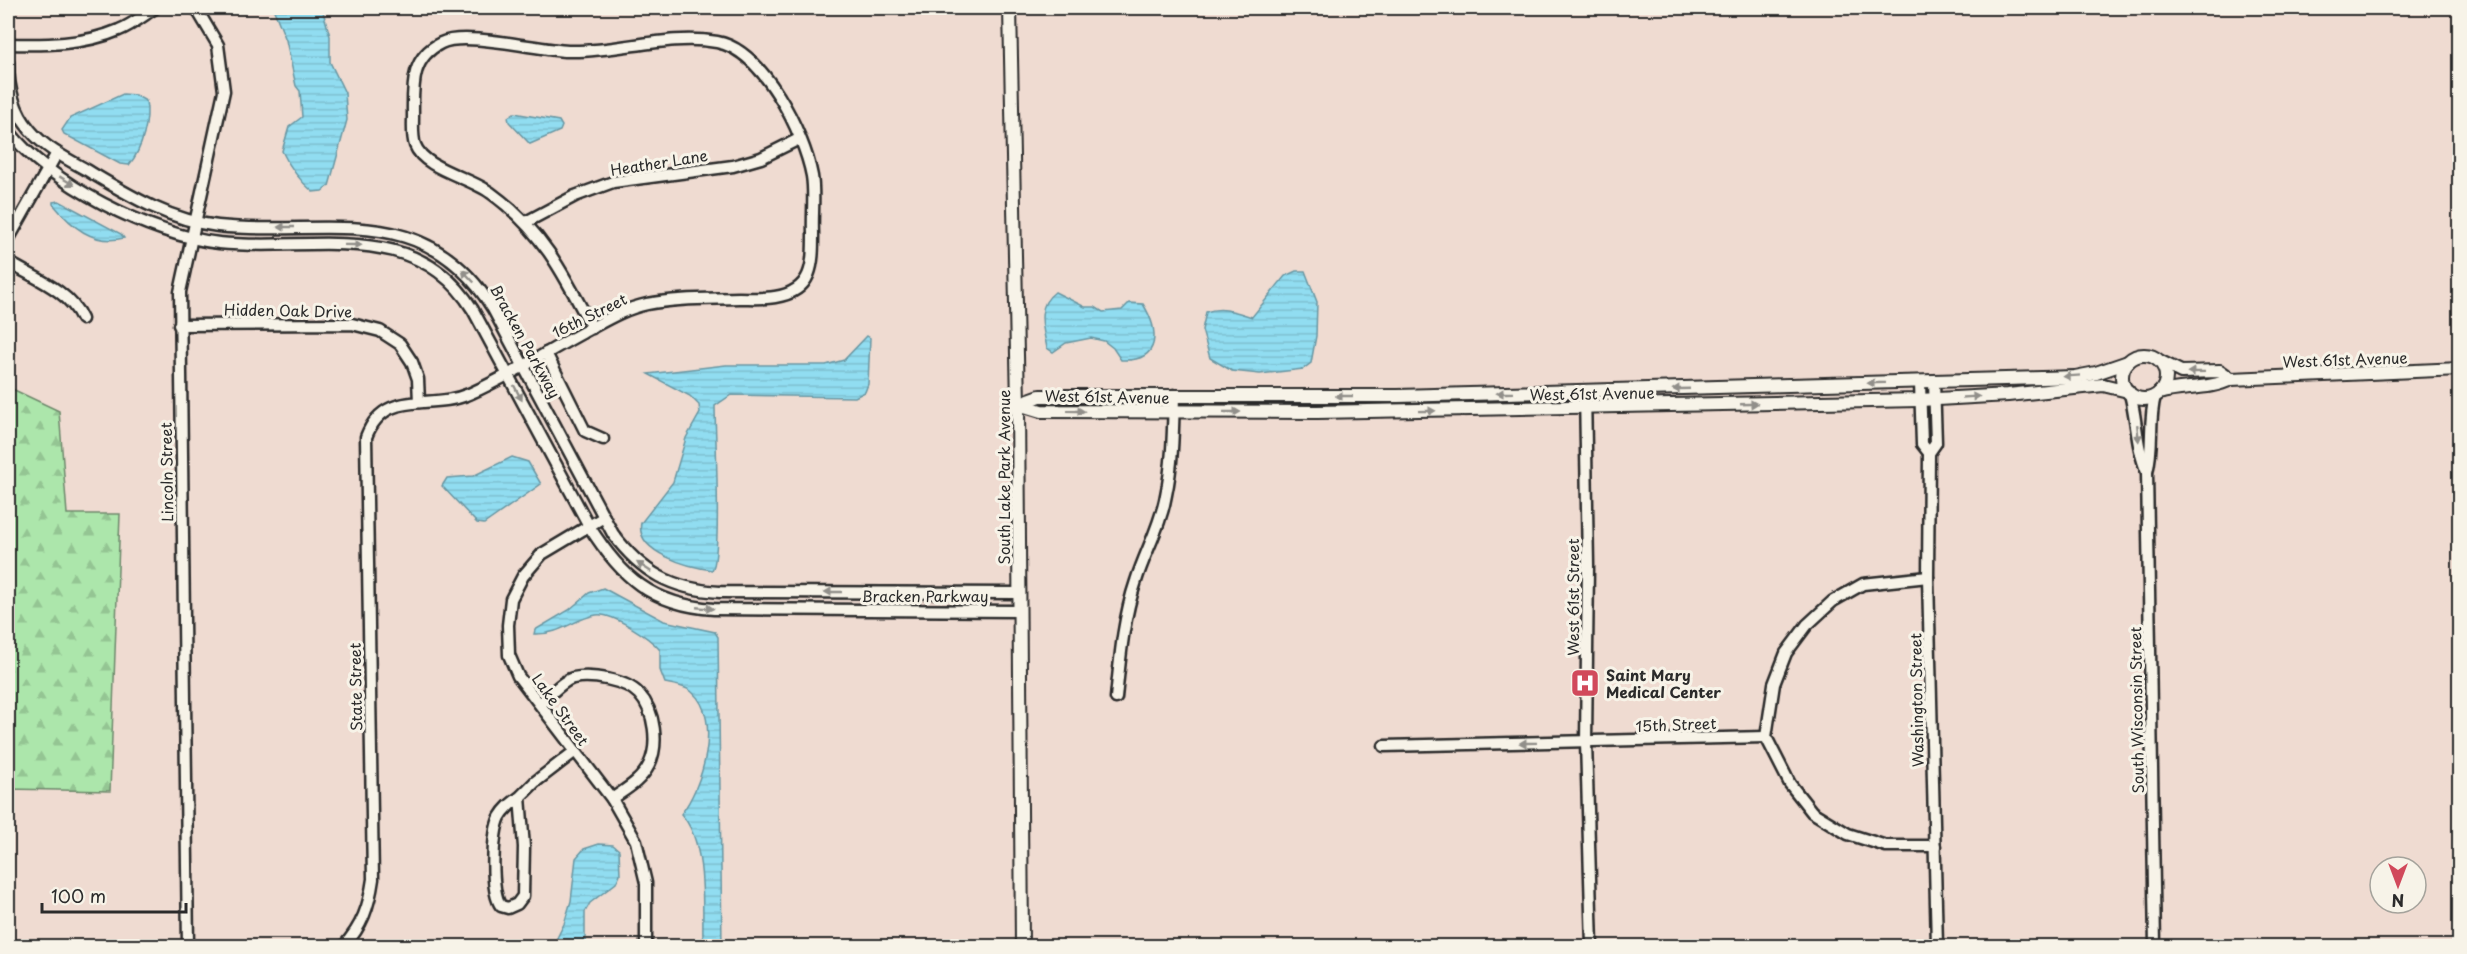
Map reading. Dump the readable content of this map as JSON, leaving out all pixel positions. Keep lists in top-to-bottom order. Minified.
{"streets":{"main road":["West 61st Avenue","South Lake Park Avenue"],"street":["Heather Lane","Hidden Oak Drive","16th Street","Bracken Parkway","Lincoln Street","West 61st Street","State Street","Washington Street","Lake Street","South Wisconsin Street","15th Street"]},"crossings":[["Heather Lane","16th Street"],["Hidden Oak Drive","16th Street"],["Hidden Oak Drive","Lincoln Street"],["16th Street","Bracken Parkway"],["16th Street","State Street"],["Bracken Parkway","Lincoln Street"],["Bracken Parkway","South Lake Park Avenue"],["Bracken Parkway","Lake Street"],["West 61st Avenue","South Lake Park Avenue"],["West 61st Avenue","West 61st Street"],["West 61st Avenue","Washington Street"],["West 61st Avenue","South Wisconsin Street"],["West 61st Street","15th Street"]],"one_way":["15th Street"],"places":{"hospital":["Saint Mary Medical Center"]},"scale_bar":"100 m","north":"bottom"}
